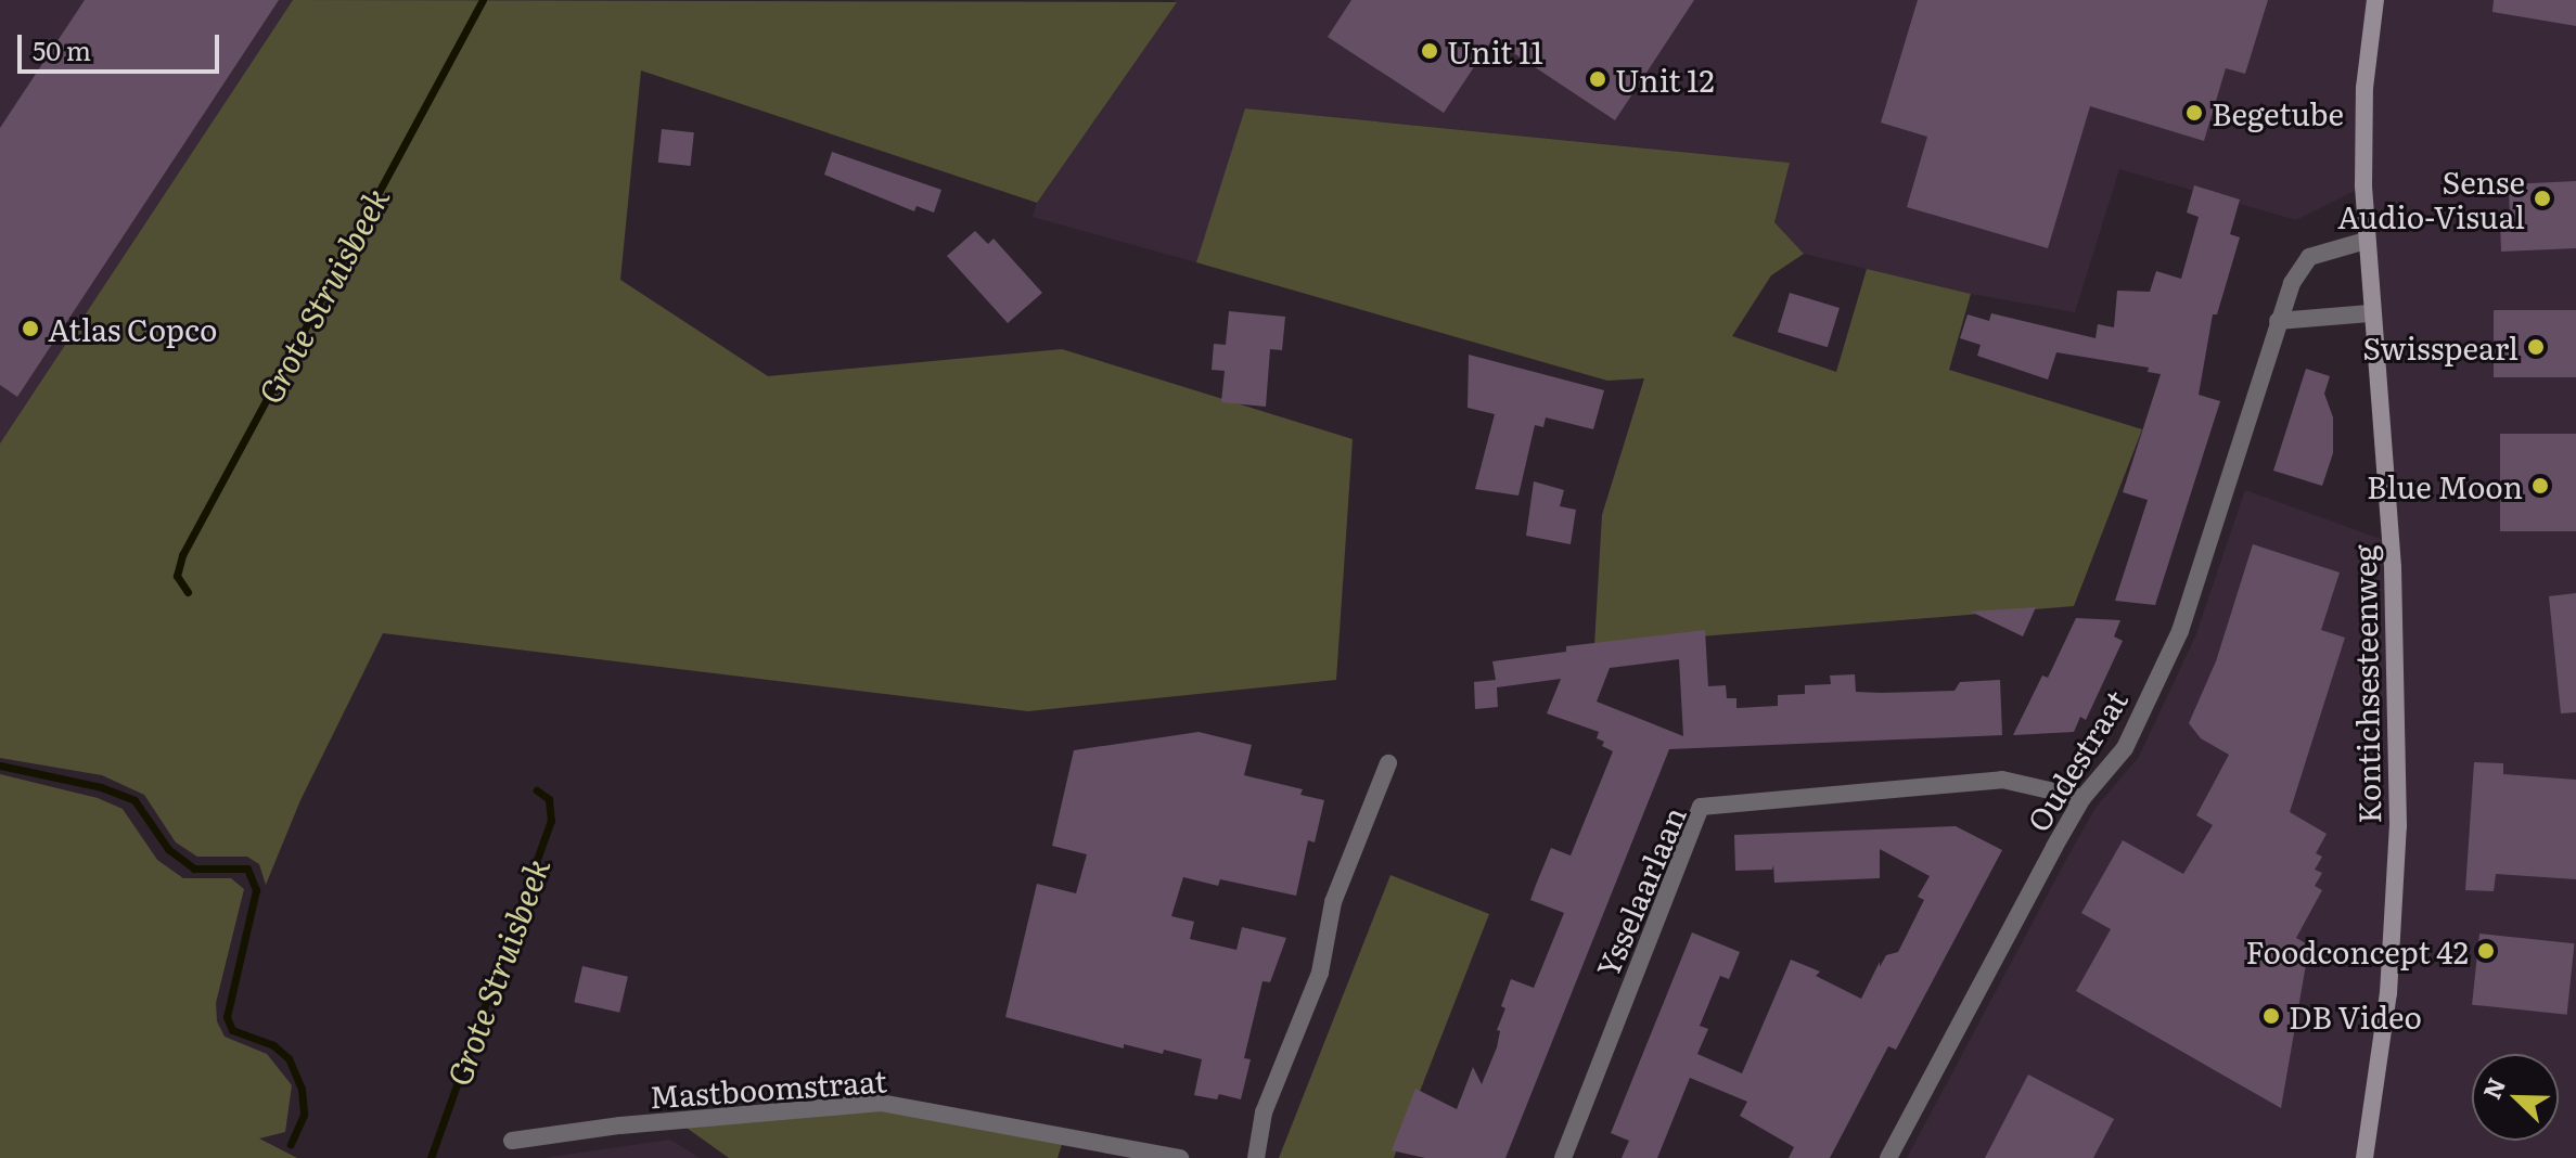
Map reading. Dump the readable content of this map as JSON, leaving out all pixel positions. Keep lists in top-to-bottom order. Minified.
{"streets":{"street":["Kontichsesteenweg","Oudestraat","Ysselaarlaan","Mastboomstraat"]},"crossings":[["Kontichsesteenweg","Oudestraat"],["Oudestraat","Ysselaarlaan"]],"water":["Grote Struisbeek"],"places":["Unit 11","Unit 12","Begetube","Sense Audio-Visual","Atlas Copco","Swisspearl","Blue Moon","Foodconcept 42","DB Video"],"scale_bar":"50 m","north":"top left"}
